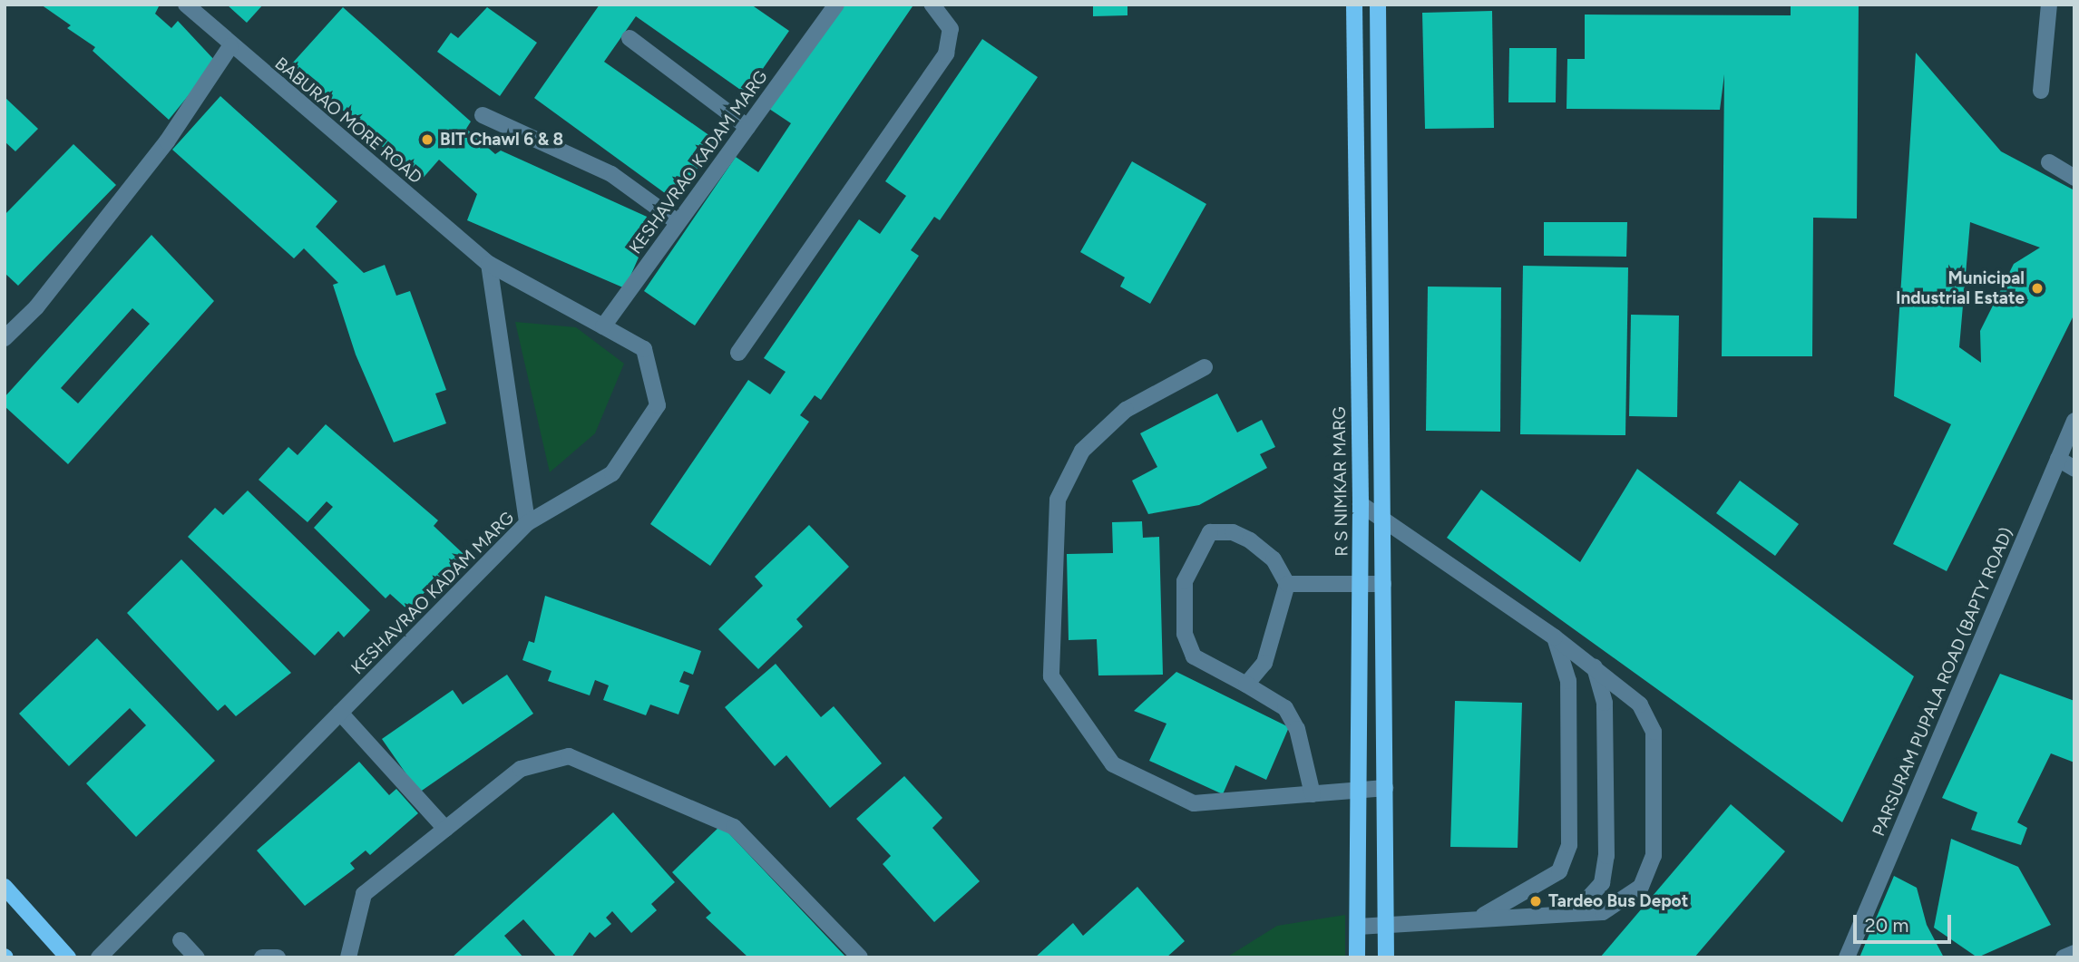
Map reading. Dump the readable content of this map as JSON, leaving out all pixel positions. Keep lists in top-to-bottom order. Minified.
{"streets":{"main road":["R S NIMKAR MARG"],"street":["BABURAO MORE ROAD","KESHAVRAO KADAM MARG","PARSURAM PUPALA ROAD (BAPTY ROAD)"]},"crossings":[["BABURAO MORE ROAD","KESHAVRAO KADAM MARG"]],"places":["BIT Chawl 6 & 8","Municipal Industrial Estate","Tardeo Bus Depot"],"scale_bar":"20 m"}
